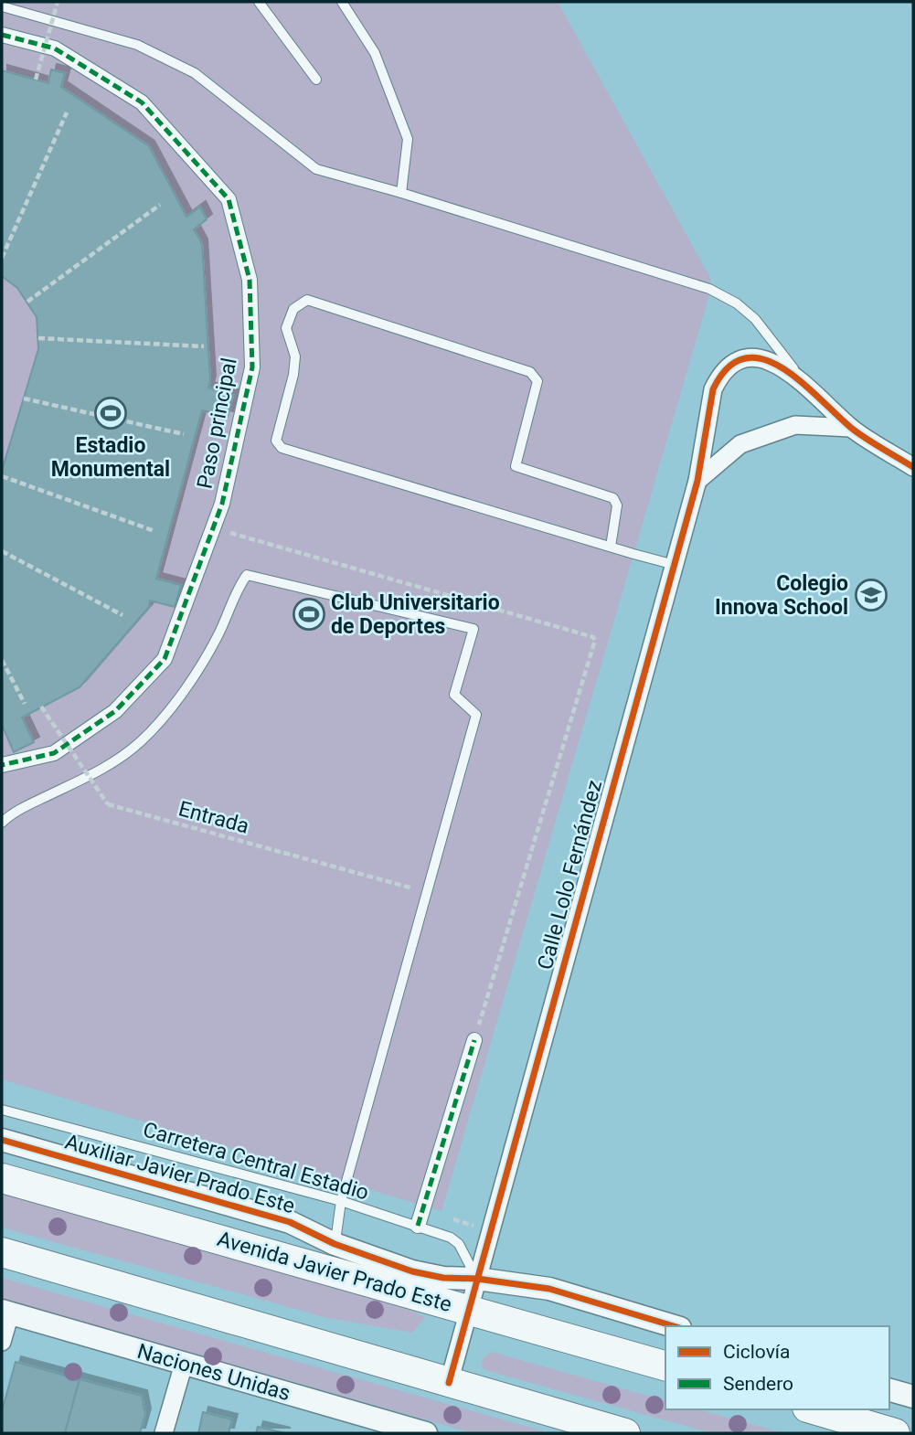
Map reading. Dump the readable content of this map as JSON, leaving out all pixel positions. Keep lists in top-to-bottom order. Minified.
{"streets":{"main road":["Avenida Javier Prado Este"],"street":["Paso principal","Calle Lolo Fernández","Auxiliar Javier Prado Este","Naciones Unidas"],"lane":["Carretera Central Estadio"],"path":["Entrada"]},"crossings":[["Calle Lolo Fernández","Carretera Central Estadio"],["Calle Lolo Fernández","Auxiliar Javier Prado Este"],["Calle Lolo Fernández","Avenida Javier Prado Este"],["Carretera Central Estadio","Auxiliar Javier Prado Este"]],"places":{"sports":["Estadio Monumental","Club Universitario de Deportes"],"school or university":["Colegio Innova School"]},"legend":["Ciclovía","Sendero"]}
